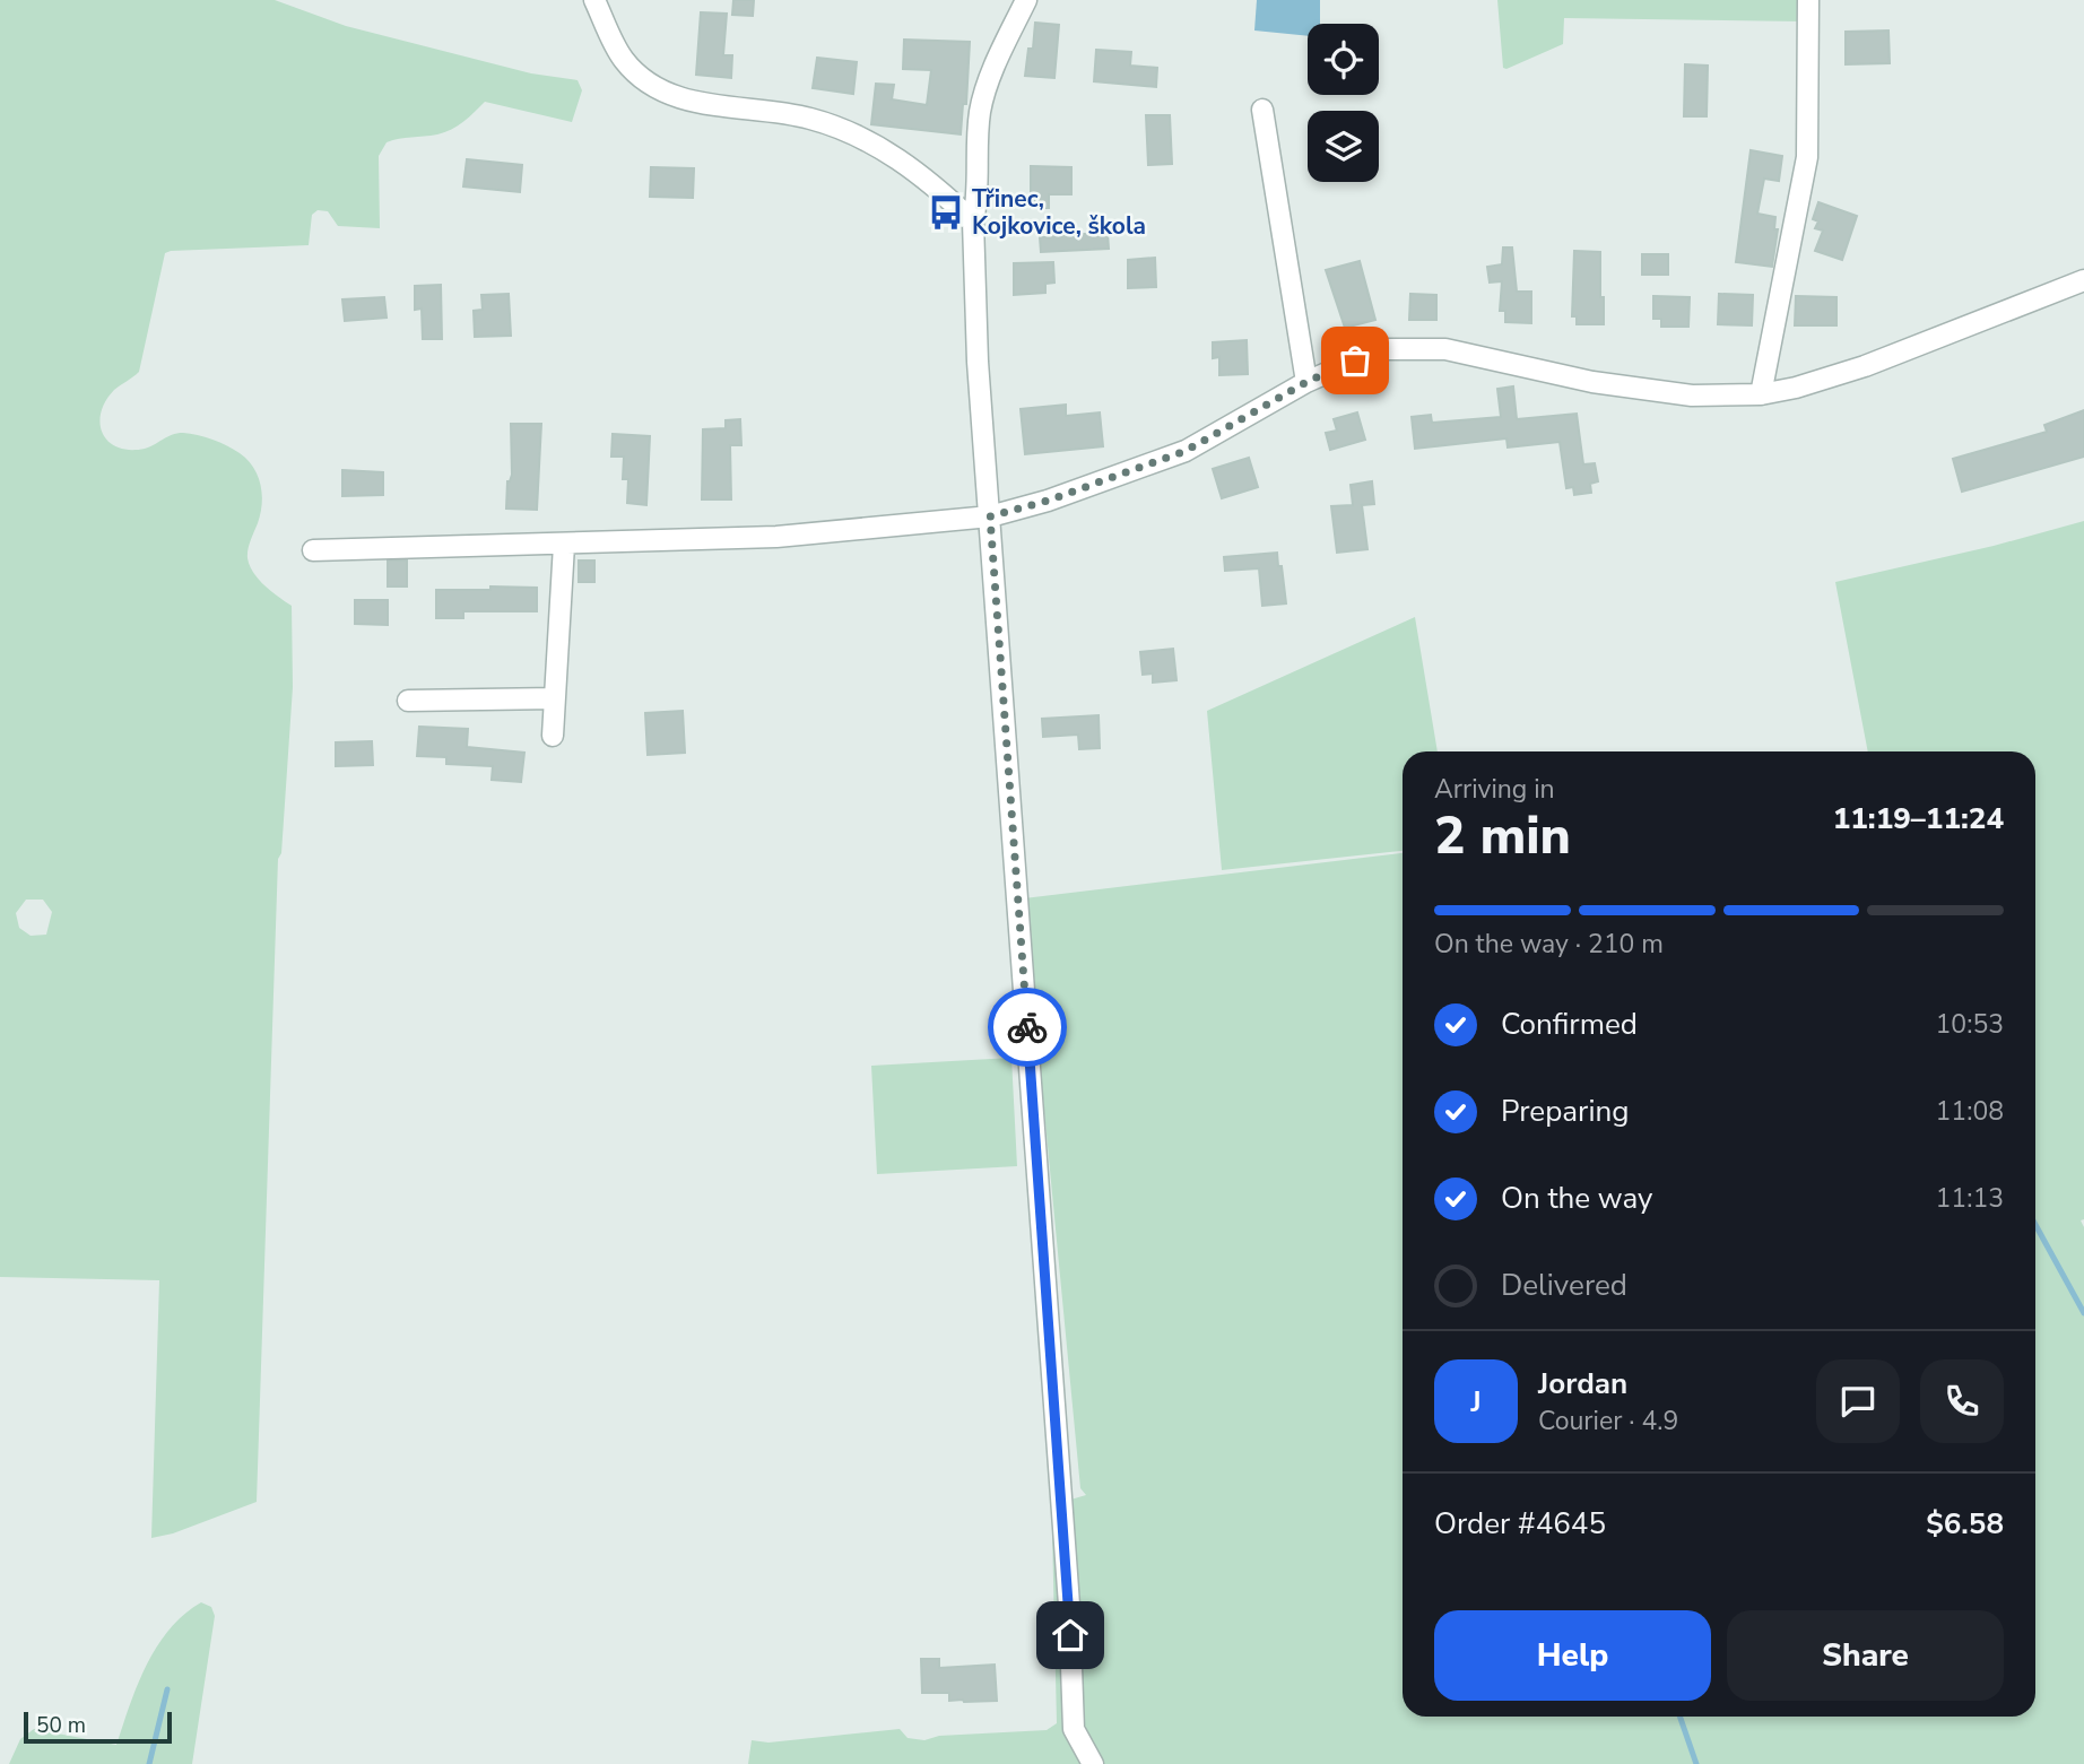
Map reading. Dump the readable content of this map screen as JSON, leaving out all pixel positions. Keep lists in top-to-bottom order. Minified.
{"places":{"bus stop":["Třinec, Kojkovice, škola"]},"scale_bar":"50 m","page":{"heading":["2 min","Arriving in","11:19–11:24"],"panel":["Jordan","Courier · 4.9","Order #4645","$6.58"],"bar":"On the way · 210 m","list":[["Confirmed","10:53"],["Preparing","11:08"],["On the way","11:13"],"Delivered"],"round":"J","buttons":["Help","Share"],"scale":"50 m"}}
